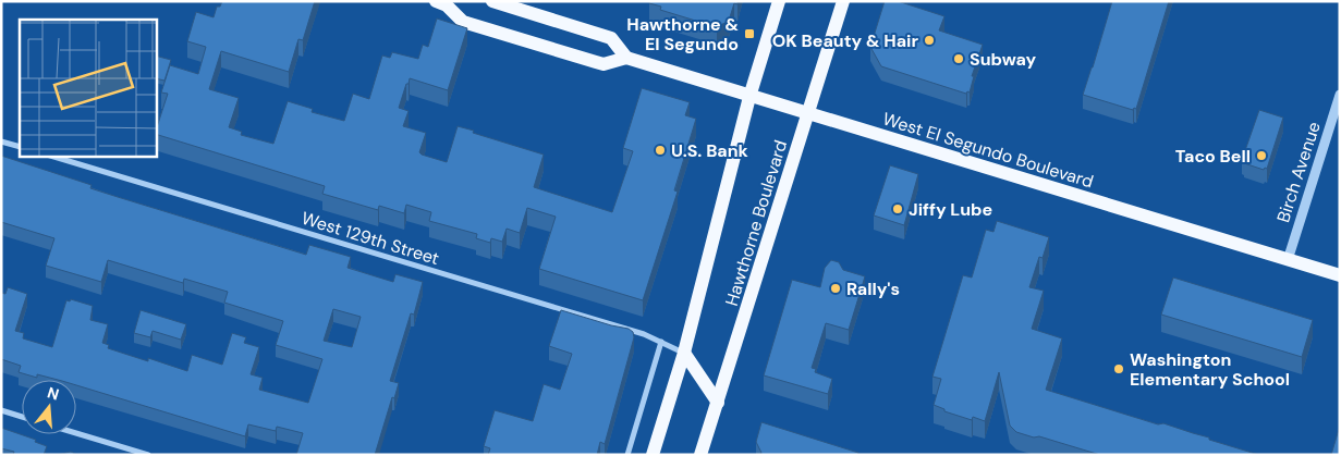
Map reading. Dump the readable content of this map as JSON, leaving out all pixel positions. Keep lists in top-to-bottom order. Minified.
{"streets":{"main road":["West El Segundo Boulevard","Hawthorne Boulevard"],"street":["Birch Avenue","West 129th Street"]},"crossings":[["West El Segundo Boulevard","Birch Avenue"],["West El Segundo Boulevard","Hawthorne Boulevard"],["Hawthorne Boulevard","West 129th Street"]],"places":{"transit":["Hawthorne & El Segundo"],"other":["OK Beauty & Hair","Subway","U.S. Bank","Taco Bell","Jiffy Lube","Rally's","Washington Elementary School"]},"north":"top"}
